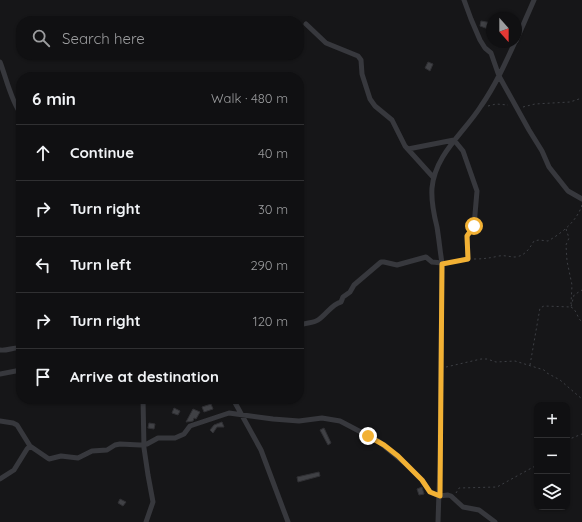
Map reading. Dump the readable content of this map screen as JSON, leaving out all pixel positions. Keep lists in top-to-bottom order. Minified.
{"north":"bottom","page":{"search":"Search here","heading":["6 min","Walk · 480 m"],"list":[["Continue","40 m"],["Turn right","30 m"],["Turn left","290 m"],["Turn right","120 m"],"Arrive at destination"],"map_buttons":["+","−"]}}
